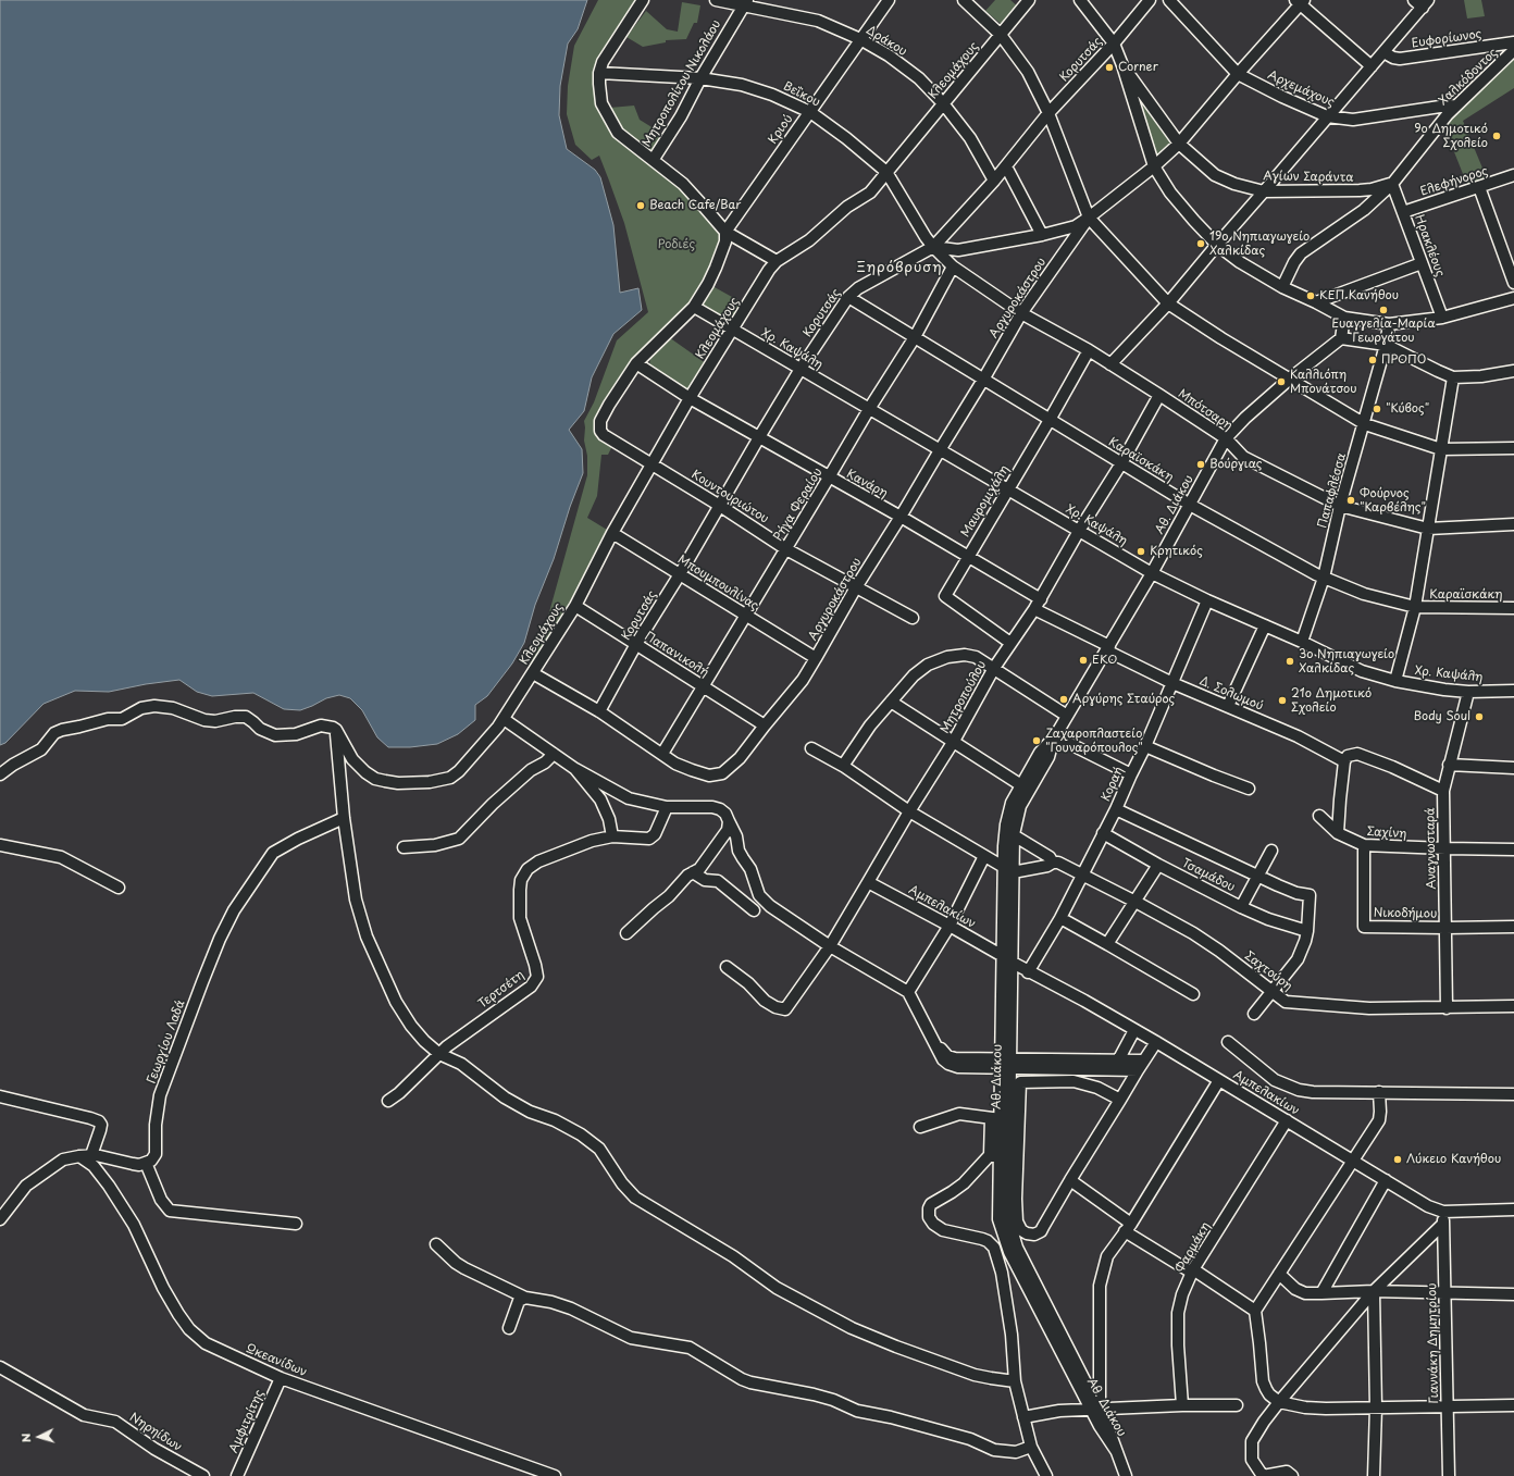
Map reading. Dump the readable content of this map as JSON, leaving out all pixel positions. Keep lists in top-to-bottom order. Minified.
{"streets":{"street":["Ευφορίωνος","Δράκου","Κορυτσάς","Κλεομάχους","Χαλκόδοντος","Μητροπολίτου Νικολάου","Αρχεμάχους","Βεΐκου","Κριού","Αγίων Σαράντα","Ελεφήνορος","Ηρακλέους","Αργυροκάστρου","Χρ. Καψάλη","Μπότσαρη","Καραϊσκάκη","Κανάρη","Παπαφλέσσα","Κουντουριώτου","Μαυρομιχάλη","Ρήγα Φεραίου","Αθ. Διάκου","Μπουμπουλίνας","Παπανικολή","Δ. Σολωμού","Μητροπούλου","Κοραή","Σαχίνη","Αναγνωσταρά","Τσαμάδου","Αμπελακίων","Νικοδήμου","Σαχτούρη","Τερτσέτη","Γεωργίου Λαδά","Φαρμάκη","Γιαννάκη Δημητρίου","Ωκεανίδων","Αμφιτρίτης","Νηρηίδων"]},"crossings":[["Δράκου","Κορυτσάς"],["Δράκου","Κλεομάχους"],["Δράκου","Μητροπολίτου Νικολάου"],["Δράκου","Κριού"],["Κορυτσάς","Βεΐκου"],["Κορυτσάς","Αργυροκάστρου"],["Κορυτσάς","Χρ. Καψάλη"],["Κορυτσάς","Μπότσαρη"],["Κορυτσάς","Καραϊσκάκη"],["Κορυτσάς","Κανάρη"],["Κορυτσάς","Κουντουριώτου"],["Κορυτσάς","Μπουμπουλίνας"],["Κορυτσάς","Παπανικολή"],["Κλεομάχους","Βεΐκου"],["Κλεομάχους","Αργυροκάστρου"],["Κλεομάχους","Χρ. Καψάλη"],["Κλεομάχους","Κανάρη"],["Κλεομάχους","Κουντουριώτου"],["Κλεομάχους","Μπουμπουλίνας"],["Κλεομάχους","Παπανικολή"],["Χαλκόδοντος","Αρχεμάχους"],["Χαλκόδοντος","Αγίων Σαράντα"],["Χαλκόδοντος","Ηρακλέους"],["Μητροπολίτου Νικολάου","Βεΐκου"],["Αρχεμάχους","Αργυροκάστρου"],["Βεΐκου","Κριού"],["Βεΐκου","Μπότσαρη"],["Αγίων Σαράντα","Ηρακλέους"],["Αγίων Σαράντα","Αργυροκάστρου"],["Ελεφήνορος","Ηρακλέους"],["Αργυροκάστρου","Χρ. Καψάλη"],["Αργυροκάστρου","Μπότσαρη"],["Αργυροκάστρου","Καραϊσκάκη"],["Αργυροκάστρου","Κανάρη"],["Αργυροκάστρου","Κουντουριώτου"],["Αργυροκάστρου","Ρήγα Φεραίου"],["Αργυροκάστρου","Μπουμπουλίνας"],["Αργυροκάστρου","Παπανικολή"],["Χρ. Καψάλη","Παπαφλέσσα"],["Χρ. Καψάλη","Μαυρομιχάλη"],["Χρ. Καψάλη","Ρήγα Φεραίου"],["Χρ. Καψάλη","Αθ. Διάκου"],["Χρ. Καψάλη","Μητροπούλου"],["Χρ. Καψάλη","Κοραή"],["Χρ. Καψάλη","Αναγνωσταρά"],["Μπότσαρη","Παπαφλέσσα"],["Μπότσαρη","Μαυρομιχάλη"],["Μπότσαρη","Ρήγα Φεραίου"],["Μπότσαρη","Αθ. Διάκου"],["Μπότσαρη","Μητροπούλου"],["Καραϊσκάκη","Παπαφλέσσα"],["Καραϊσκάκη","Μαυρομιχάλη"],["Καραϊσκάκη","Ρήγα Φεραίου"],["Καραϊσκάκη","Αθ. Διάκου"],["Καραϊσκάκη","Μητροπούλου"],["Κανάρη","Κουντουριώτου"],["Κανάρη","Μαυρομιχάλη"],["Κανάρη","Ρήγα Φεραίου"],["Κανάρη","Μητροπούλου"],["Κουντουριώτου","Ρήγα Φεραίου"],["Μαυρομιχάλη","Μητροπούλου"],["Ρήγα Φεραίου","Μπουμπουλίνας"],["Ρήγα Φεραίου","Παπανικολή"],["Αθ. Διάκου","Δ. Σολωμού"],["Αθ. Διάκου","Αμπελακίων"],["Αθ. Διάκου","Σαχτούρη"],["Δ. Σολωμού","Κοραή"],["Δ. Σολωμού","Αναγνωσταρά"],["Μητροπούλου","Αμπελακίων"],["Κοραή","Τσαμάδου"],["Κοραή","Αμπελακίων"],["Κοραή","Σαχτούρη"],["Σαχίνη","Αναγνωσταρά"],["Σαχίνη","Νικοδήμου"],["Αναγνωσταρά","Νικοδήμου"],["Αναγνωσταρά","Σαχτούρη"],["Αμπελακίων","Φαρμάκη"],["Αμπελακίων","Γιαννάκη Δημητρίου"],["Ωκεανίδων","Αμφιτρίτης"]],"districts":["Ξηρόβρυση"],"parks":["Ροδιές"],"places":["Corner","9ο Δημοτικό Σχολείο","Beach Cafe/Bar","19ο Νηπιαγωγείο Χαλκίδας","ΚΕΠ Κανήθου","Ευαγγελία-Μαρία Γεωργάτου","ΠΡΟΠΟ","Καλλιόπη Μπονάτσου","\"Κύβος\"","Βούργιας","Φούρνος \"Καρβέλης\"","Κρητικός","ΕΚΟ","3ο Νηπιαγωγείο Χαλκίδας","Αργύρης Σταύρος","21ο Δημοτικό Σχολείο","Body Soul","Ζαχαροπλαστείο \"Γουναρόπουλος\"","Λύκειο Κανήθου"],"north":"left"}
